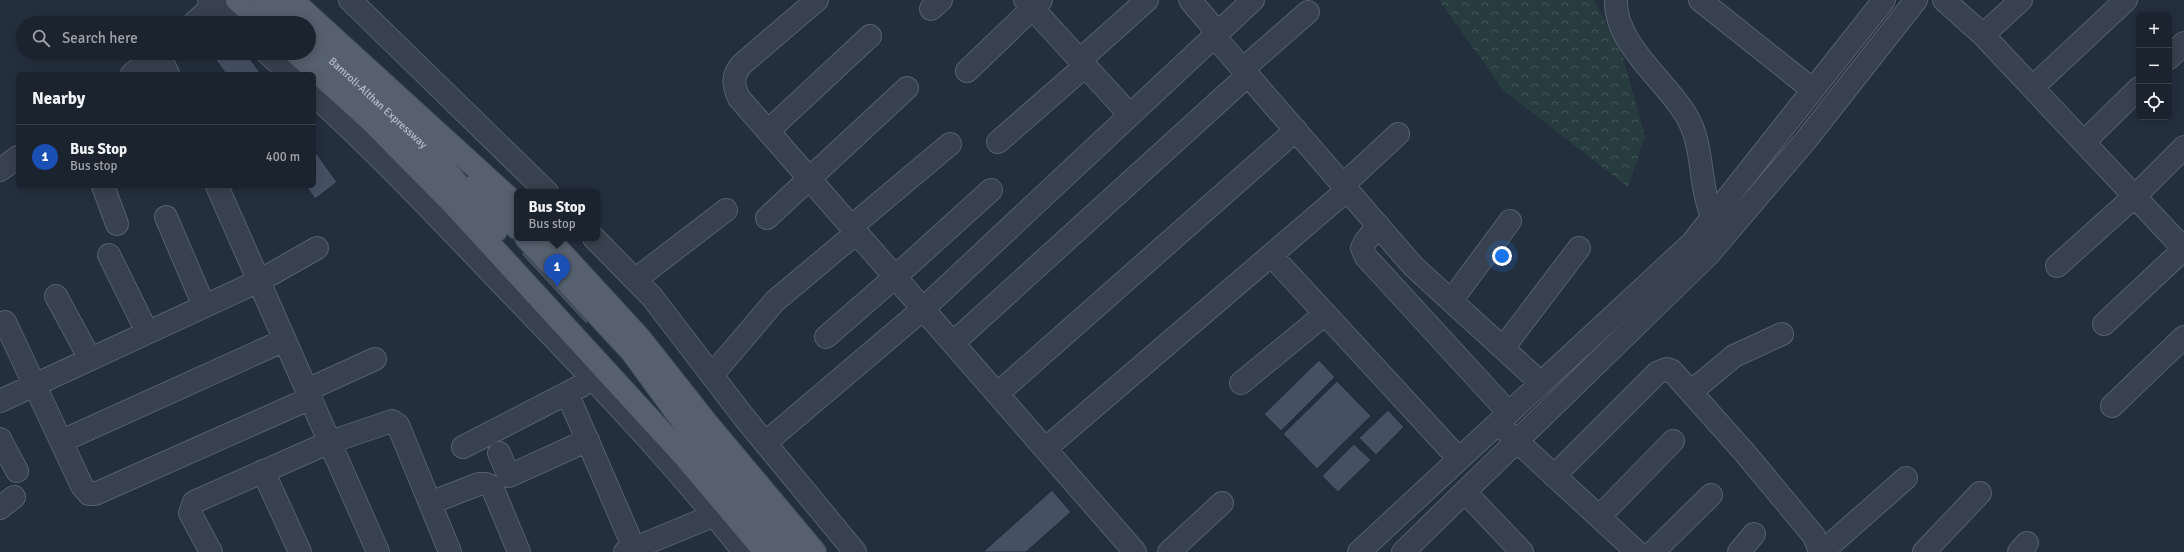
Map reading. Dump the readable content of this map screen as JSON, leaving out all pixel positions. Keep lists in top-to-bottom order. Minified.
{"streets":{"main road":["Bamroli-Althan Expressway"]},"page":{"map_buttons":["+","−"],"search":"Search here","heading":"Nearby","list":[{"mark":"1","name":"Bus Stop","note":"Bus stop","value":"400 m"}],"popup":["Bus Stop","Bus stop"],"pins":"1"}}
